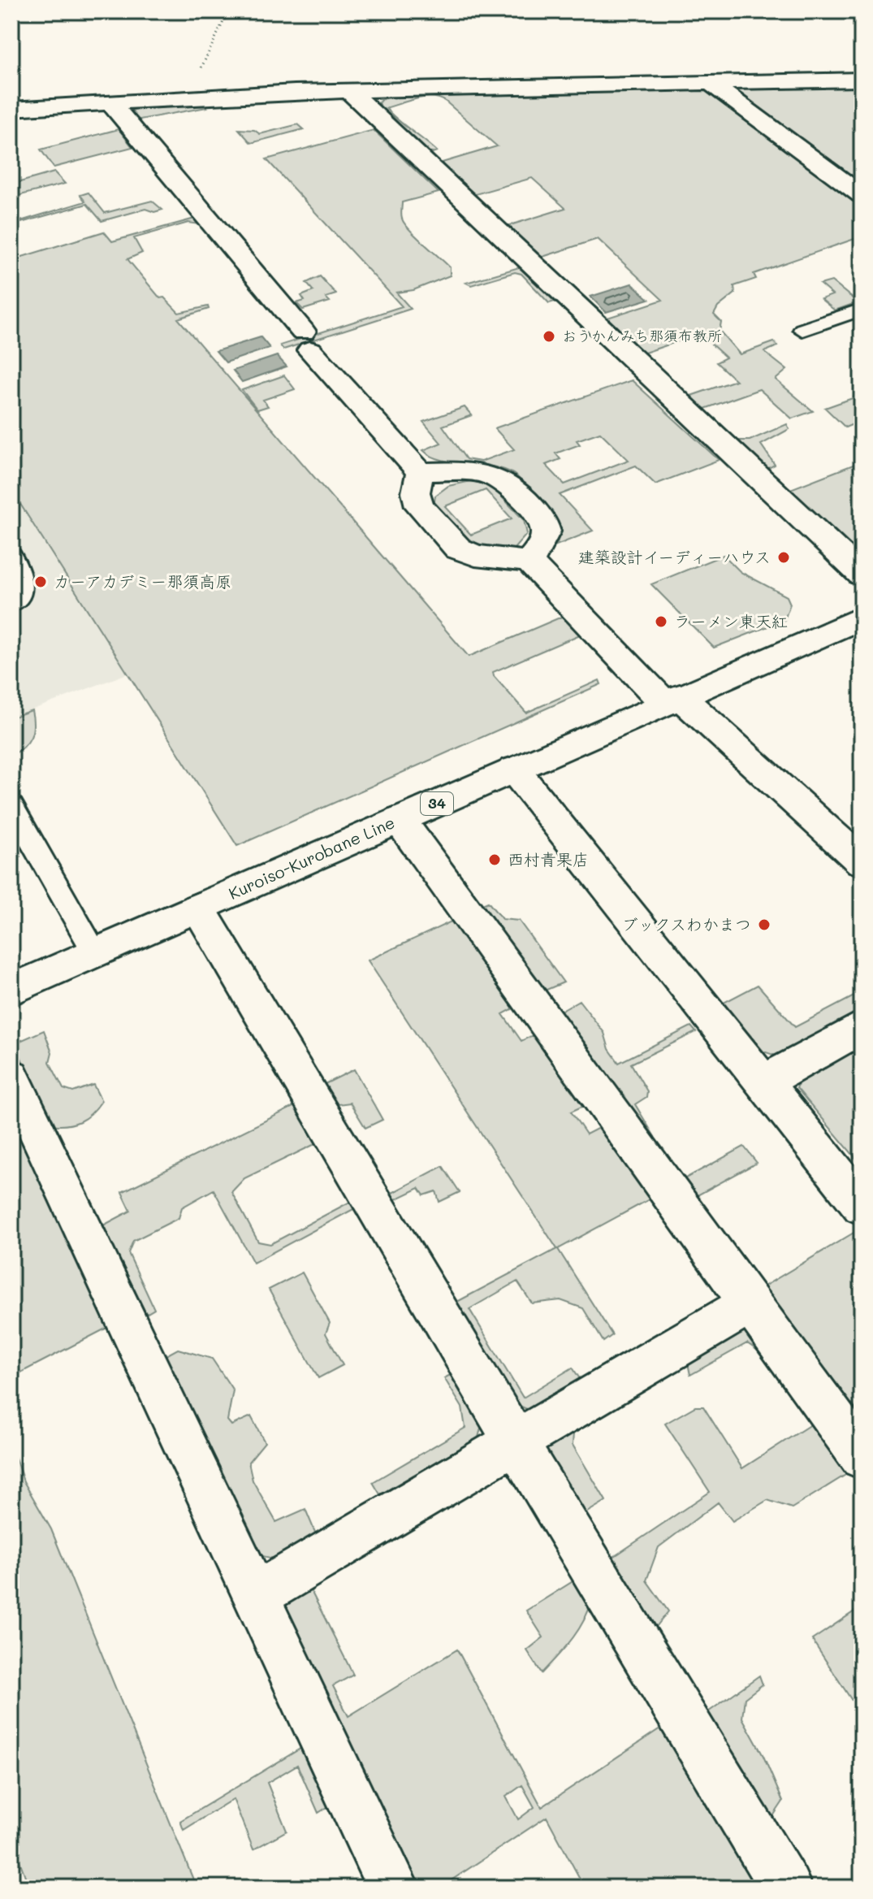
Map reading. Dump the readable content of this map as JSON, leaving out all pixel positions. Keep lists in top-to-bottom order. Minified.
{"streets":{"street":["34","Kuroiso-Kurobane Line"]},"places":["おうかんみち那須布教所","建築設計イーディーハウス","カーアカデミー那須高原","ラーメン東天紅","西村青果店","ブックスわかまつ"]}
